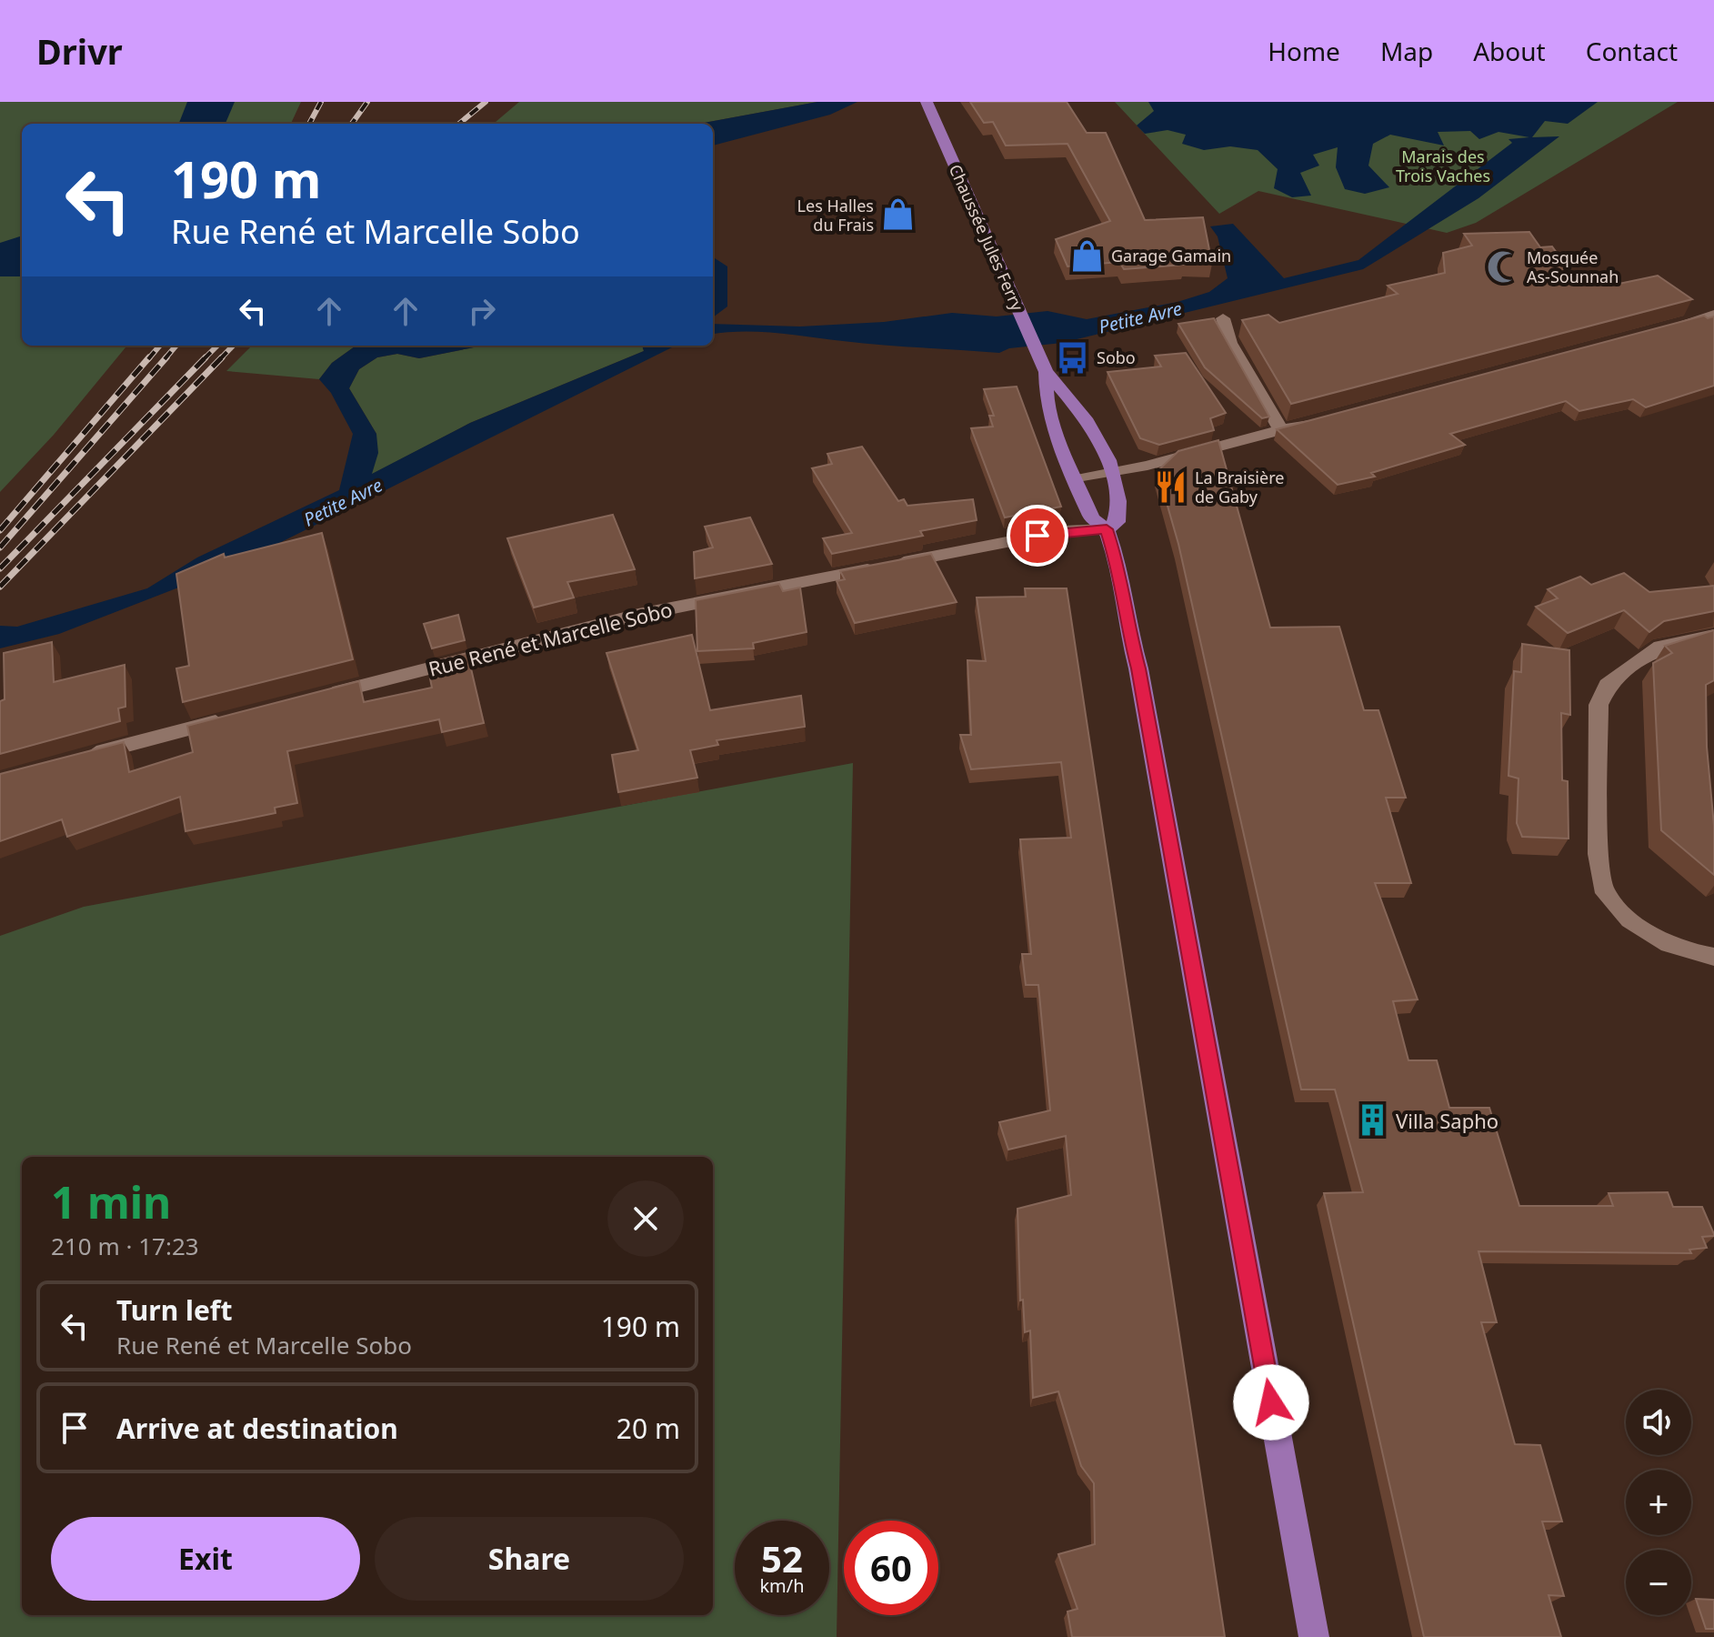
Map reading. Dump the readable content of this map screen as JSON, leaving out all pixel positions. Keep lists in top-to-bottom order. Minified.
{"streets":{"main road":["Chaussée Jules Ferry"],"street":["Rue René et Marcelle Sobo"]},"crossings":[["Chaussée Jules Ferry","Rue René et Marcelle Sobo"]],"water":["Petite Avre"],"parks":["Marais des Trois Vaches"],"places":{"shop":["Les Halles du Frais","Garage Gamain"],"mosque":["Mosquée As-Sounnah"],"bus stop":["Sobo"],"restaurant":["La Braisière de Gaby"],"building":["Villa Sapho"]},"page":{"header":"Drivr","nav":["Home","Map","About","Contact"],"turn":["190 m","Rue René et Marcelle Sobo"],"heading":["1 min","210 m · 17:23"],"list":[{"name":"Turn left","note":"Rue René et Marcelle Sobo","value":"190 m"},{"name":"Arrive at destination","value":"20 m"}],"map_buttons":["+","−"],"buttons":["Exit","Share"],"speed":"52 km/h","limit":"60"}}
